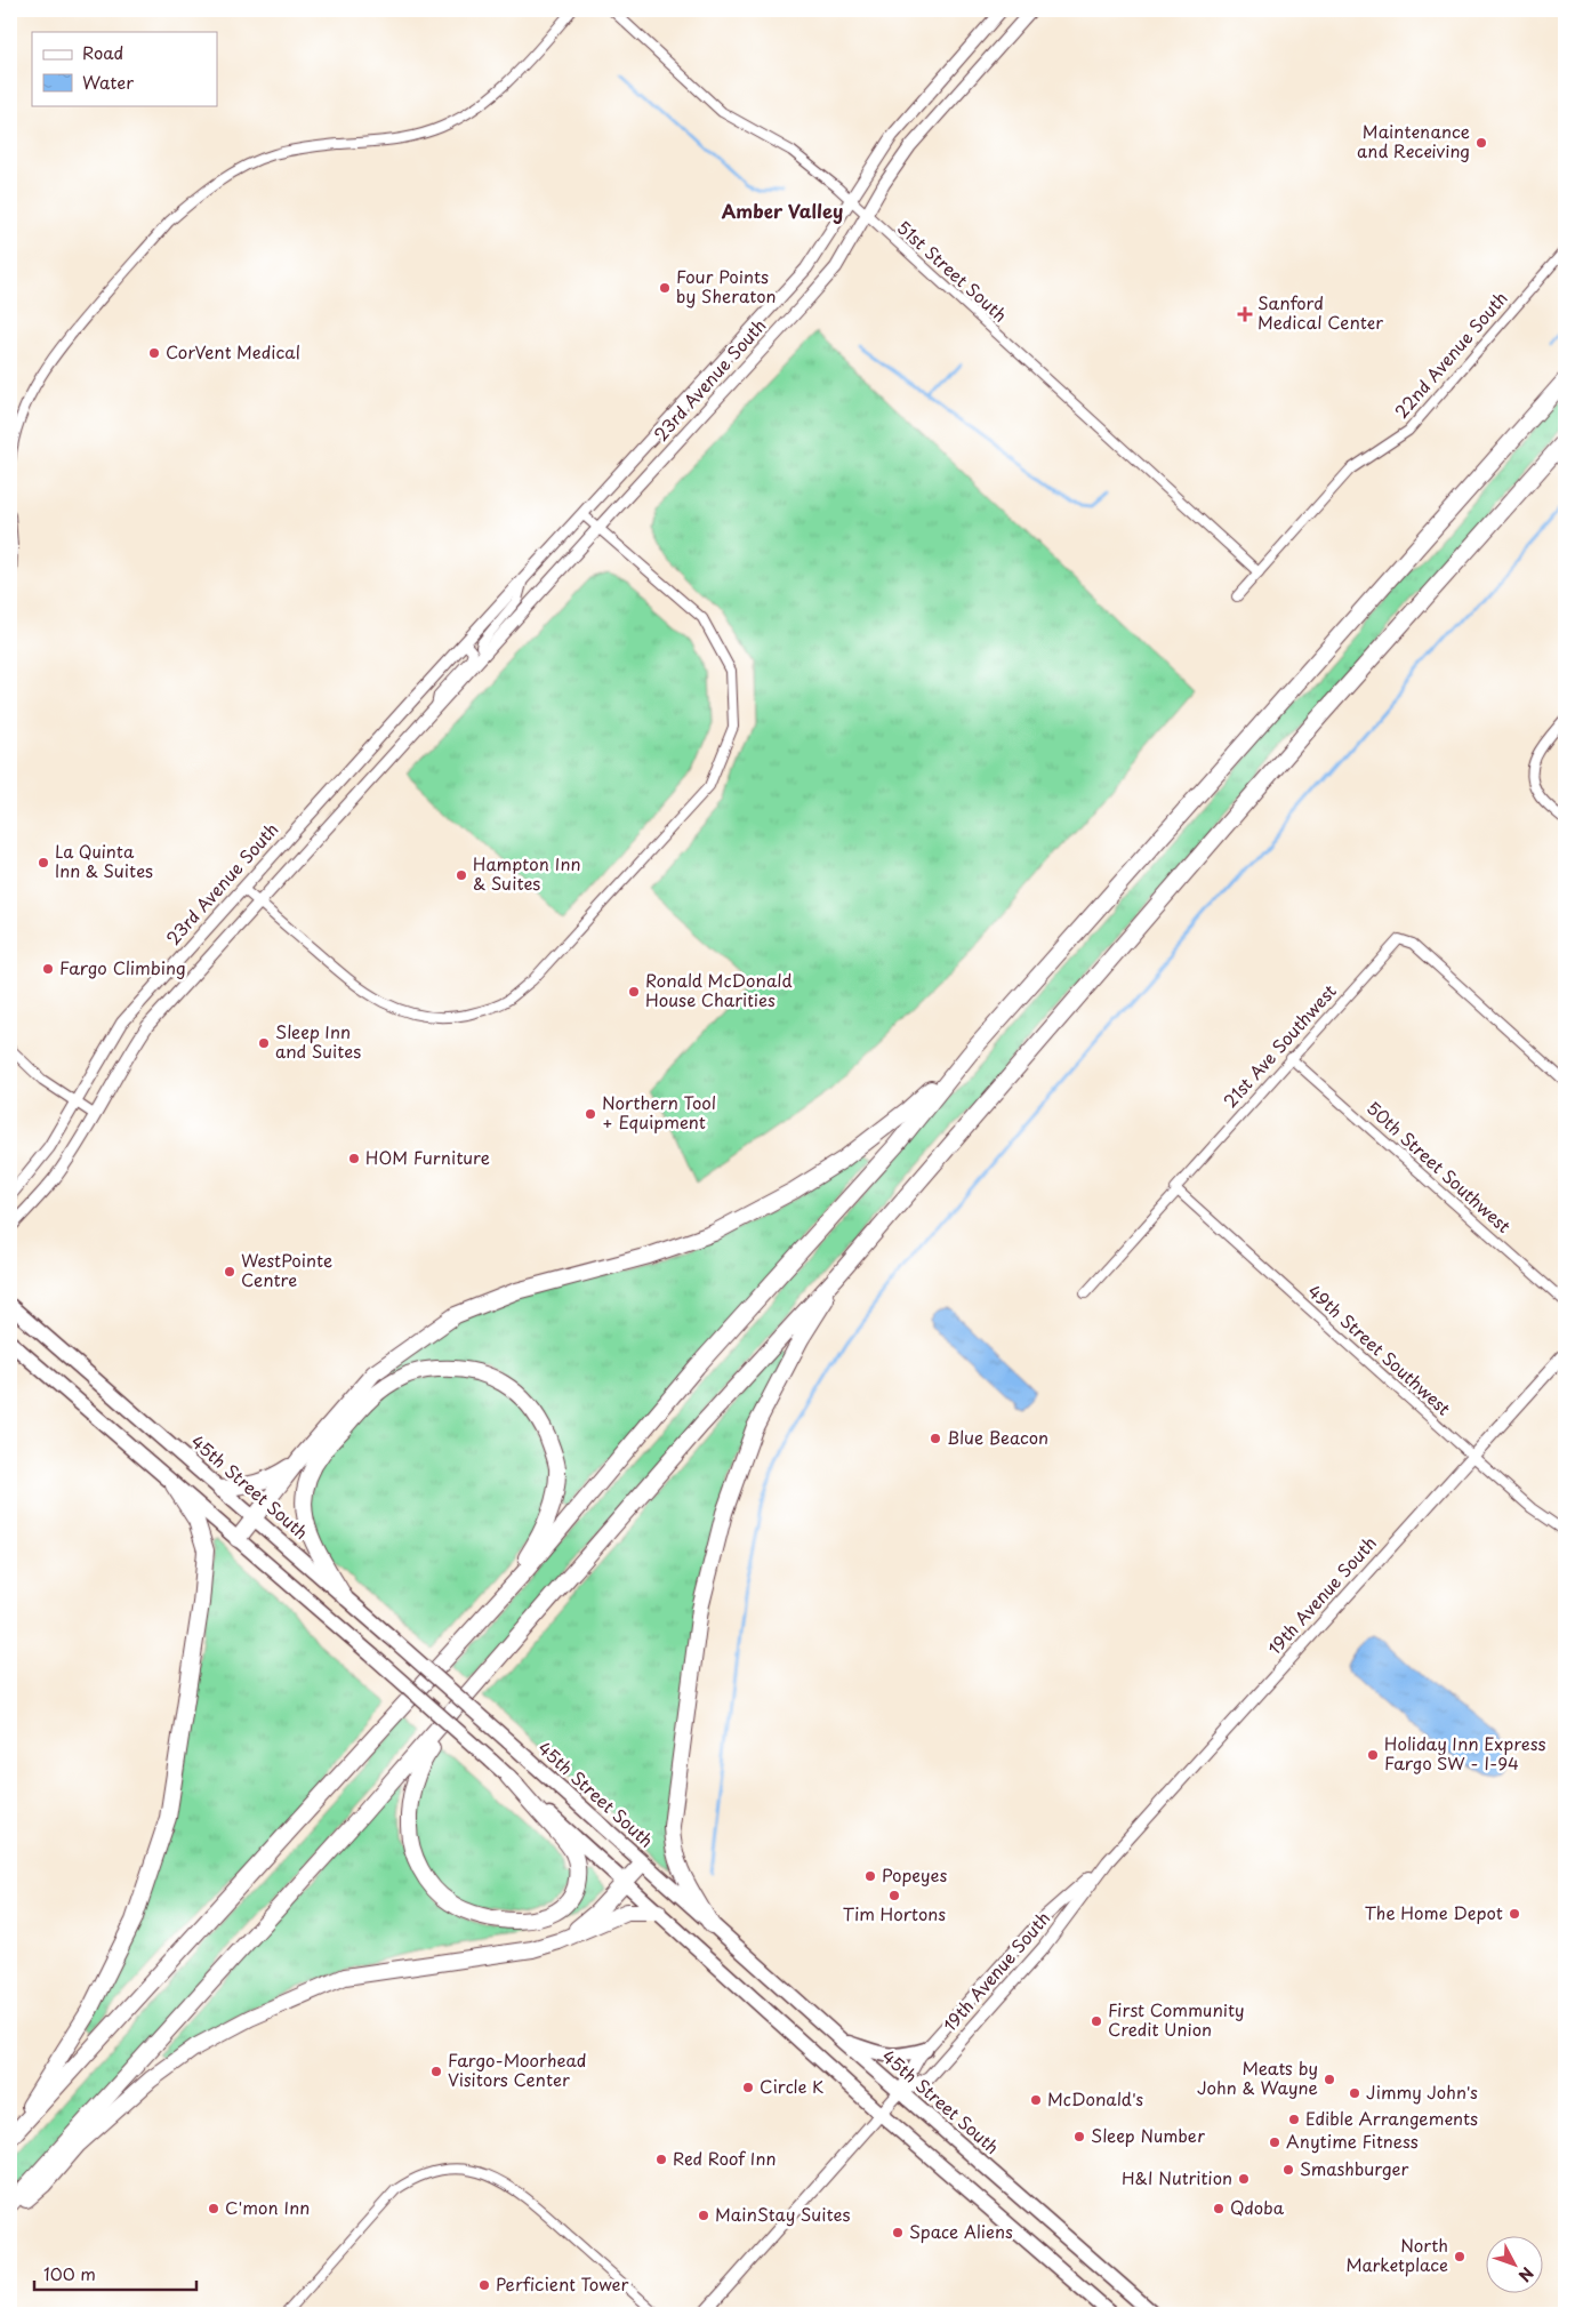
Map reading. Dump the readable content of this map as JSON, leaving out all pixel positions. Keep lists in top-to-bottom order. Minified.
{"streets":{"main road":["45th Street South"],"street":["51st Street South","22nd Avenue South","23rd Avenue South","21st Ave Southwest","50th Street Southwest","49th Street Southwest","19th Avenue South"]},"crossings":[["51st Street South","22nd Avenue South"],["51st Street South","23rd Avenue South"],["21st Ave Southwest","50th Street Southwest"],["21st Ave Southwest","49th Street Southwest"],["49th Street Southwest","19th Avenue South"],["45th Street South","19th Avenue South"]],"districts":["Amber Valley"],"places":{"other":["Maintenance and Receiving","Four Points by Sheraton","CorVent Medical","La Quinta Inn & Suites","Hampton Inn & Suites","Fargo Climbing","Ronald McDonald House Charities","Sleep Inn and Suites","Northern Tool + Equipment","HOM Furniture","WestPointe Centre","Blue Beacon","Holiday Inn Express Fargo SW - I-94","Popeyes","Tim Hortons","The Home Depot","First Community Credit Union","Fargo-Moorhead Visitors Center","Meats by John & Wayne","Circle K","Jimmy John's","McDonald's","Edible Arrangements","Sleep Number","Anytime Fitness","Red Roof Inn","Smashburger","H&I Nutrition","C'mon Inn","Qdoba","MainStay Suites","Space Aliens","North Marketplace","Perficient Tower"],"health":["Sanford Medical Center"]},"legend":["Road","Water"],"scale_bar":"100 m","north":"bottom right"}
